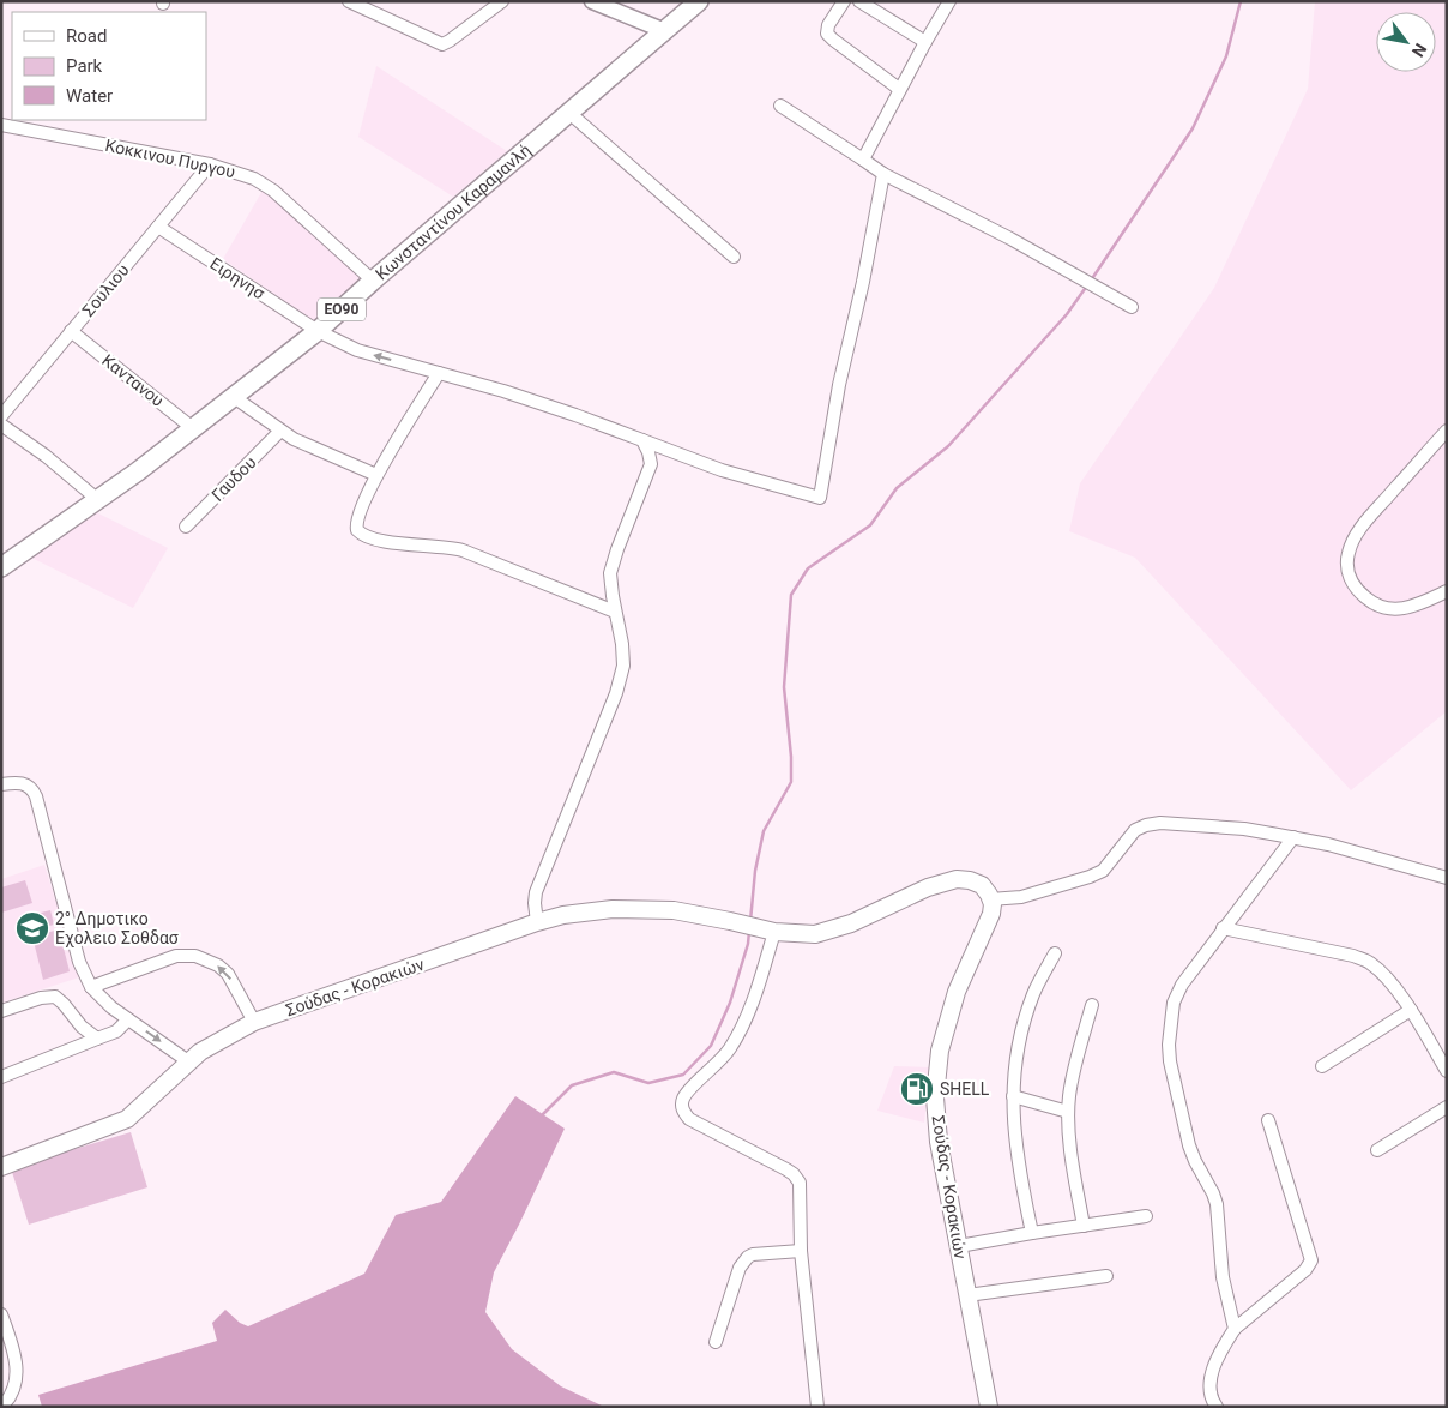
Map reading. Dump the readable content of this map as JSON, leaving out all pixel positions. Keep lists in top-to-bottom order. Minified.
{"streets":{"main road":["Κωνσταντίνου Καραμανλή","ΕΟ90","Σούδας - Κορακιών"],"street":["Κοκκινου Πυργου","Ειρηνησ","Σουλιου","Καντανου","Γαυδου"]},"crossings":[["Κοκκινου Πυργου","Κωνσταντίνου Καραμανλή"],["Κοκκινου Πυργου","Σουλιου"],["Κωνσταντίνου Καραμανλή","Ειρηνησ"],["Κωνσταντίνου Καραμανλή","Καντανου"],["Ειρηνησ","Σουλιου"],["Σουλιου","Καντανου"]],"places":{"school or university":["2° Δημοτικο Εχολειο Σοθδασ"],"fuel station":["SHELL"]},"legend":["Road","Park","Water"],"north":"bottom right"}
